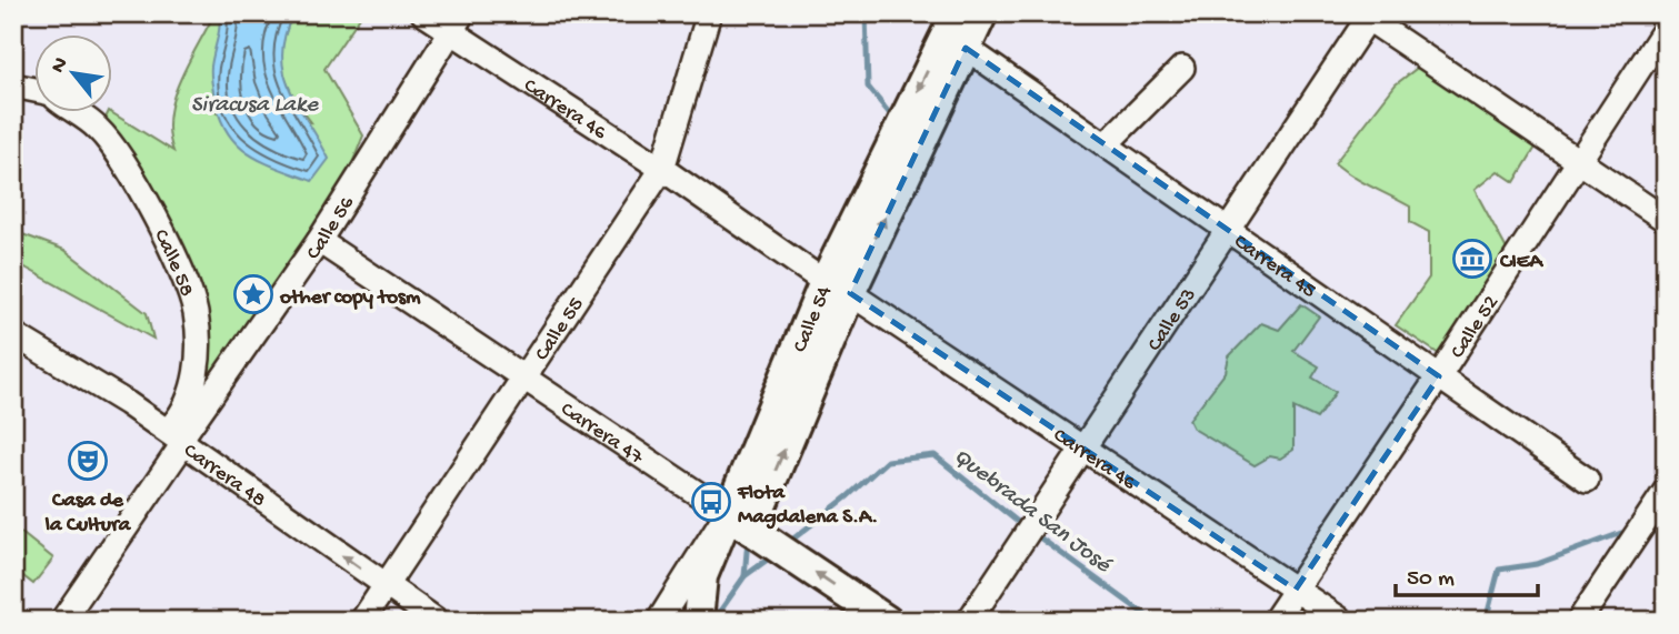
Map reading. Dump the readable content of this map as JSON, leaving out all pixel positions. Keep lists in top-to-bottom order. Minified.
{"streets":{"main road":["Calle 54","Carrera 47"],"street":["Carrera 46","Calle 56","Calle 58","Carrera 45","Calle 53","Calle 52","Calle 55","Carrera 48"]},"crossings":[["Carrera 46","Calle 56"],["Carrera 46","Calle 53"],["Carrera 46","Calle 54"],["Carrera 46","Calle 52"],["Carrera 46","Calle 55"],["Calle 56","Calle 58"],["Calle 56","Carrera 47"],["Calle 56","Carrera 48"],["Calle 58","Carrera 48"],["Carrera 45","Calle 53"],["Carrera 45","Calle 54"],["Carrera 45","Calle 52"],["Calle 54","Carrera 47"],["Calle 55","Carrera 47"],["Calle 55","Carrera 48"]],"one_way":["Carrera 48"],"water":["Siracusa Lake","Quebrada San José"],"places":{"museum":["CIEA"],"place":["other copy tosm"],"theatre":["Casa de la Cultura"],"bus stop":["Flota Magdalena S.A."]},"scale_bar":"50 m","north":"top left"}
